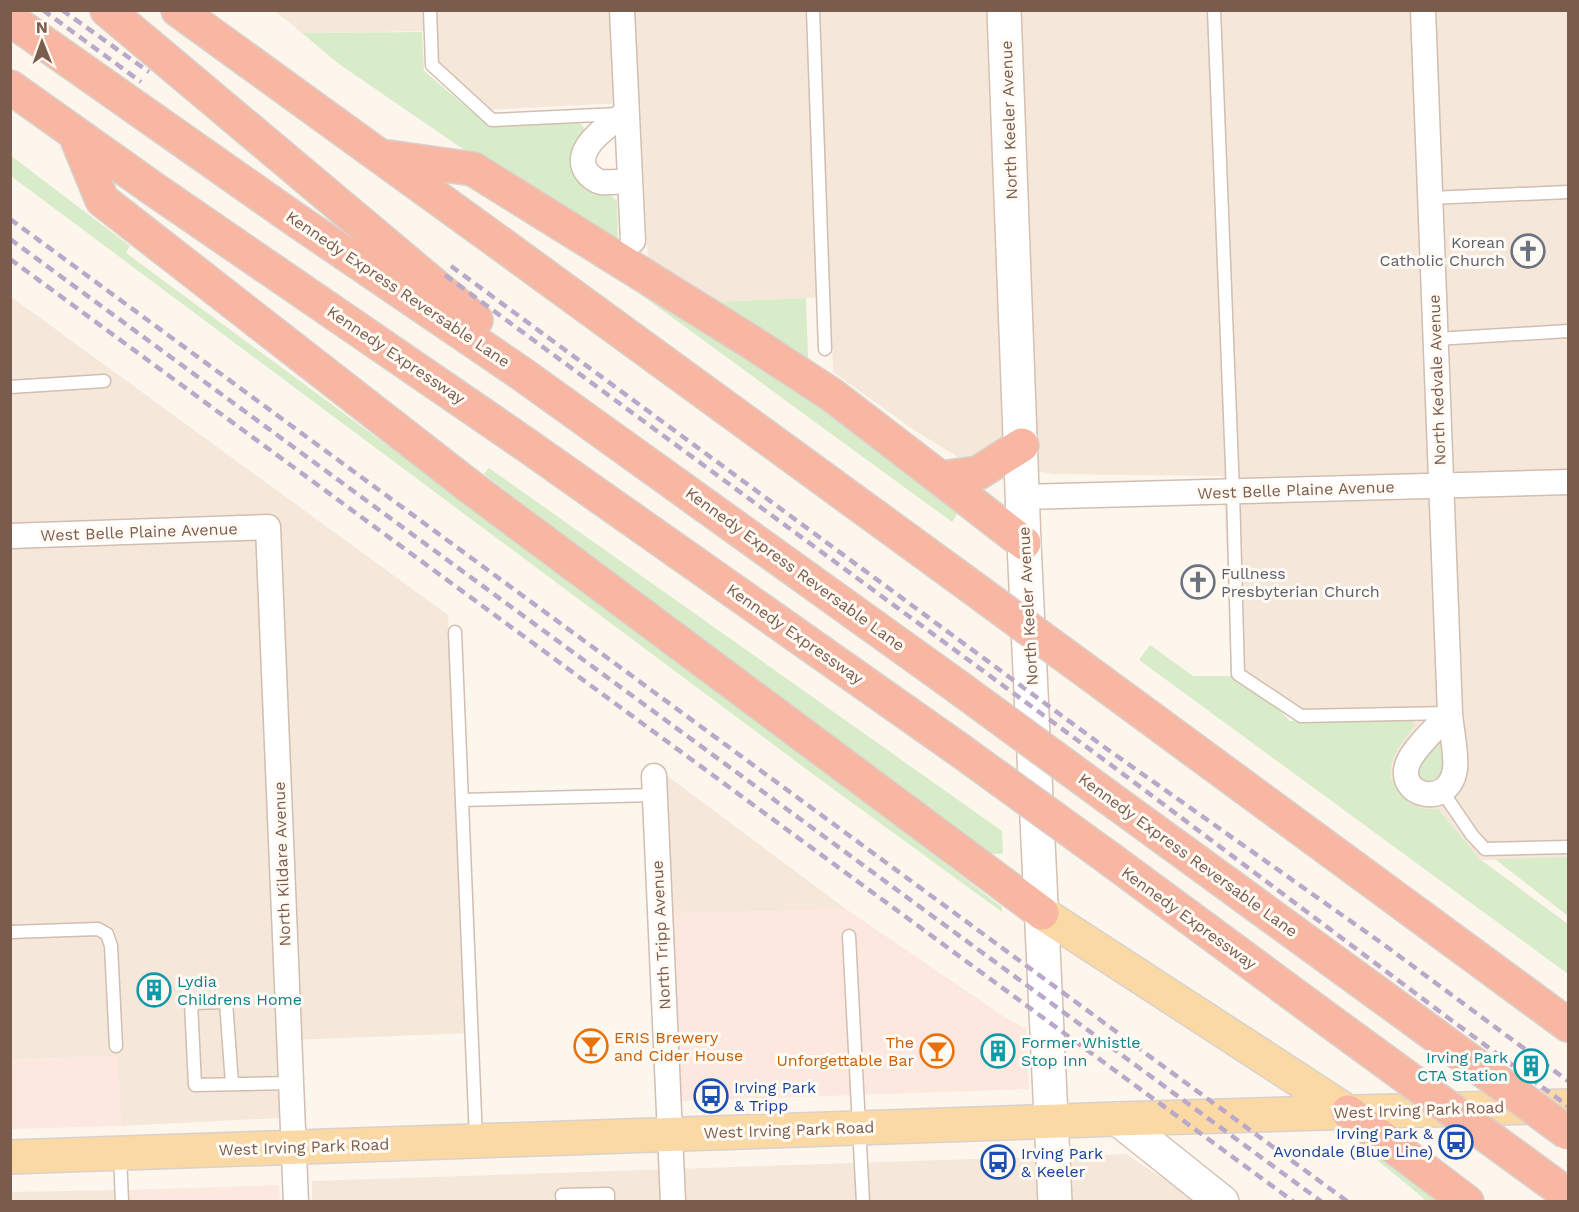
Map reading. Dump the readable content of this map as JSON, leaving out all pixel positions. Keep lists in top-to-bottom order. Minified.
{"streets":{"highway":["Kennedy Express Reversable Lane","Kennedy Expressway"],"main road":["West Irving Park Road"],"street":["North Keeler Avenue","North Kedvale Avenue","West Belle Plaine Avenue","North Kildare Avenue","North Tripp Avenue"]},"crossings":[["North Keeler Avenue","West Belle Plaine Avenue"],["North Keeler Avenue","West Irving Park Road"],["North Kedvale Avenue","West Belle Plaine Avenue"],["West Belle Plaine Avenue","North Kildare Avenue"],["North Kildare Avenue","West Irving Park Road"],["North Tripp Avenue","West Irving Park Road"]],"places":{"church":["Korean Catholic Church","Fullness Presbyterian Church"],"building":["Lydia Childrens Home","Former Whistle Stop Inn","Irving Park CTA Station"],"bar":["ERIS Brewery and Cider House","The Unforgettable Bar"],"bus stop":["Irving Park & Tripp","Irving Park & Avondale (Blue Line)","Irving Park & Keeler"]},"north":"top"}
